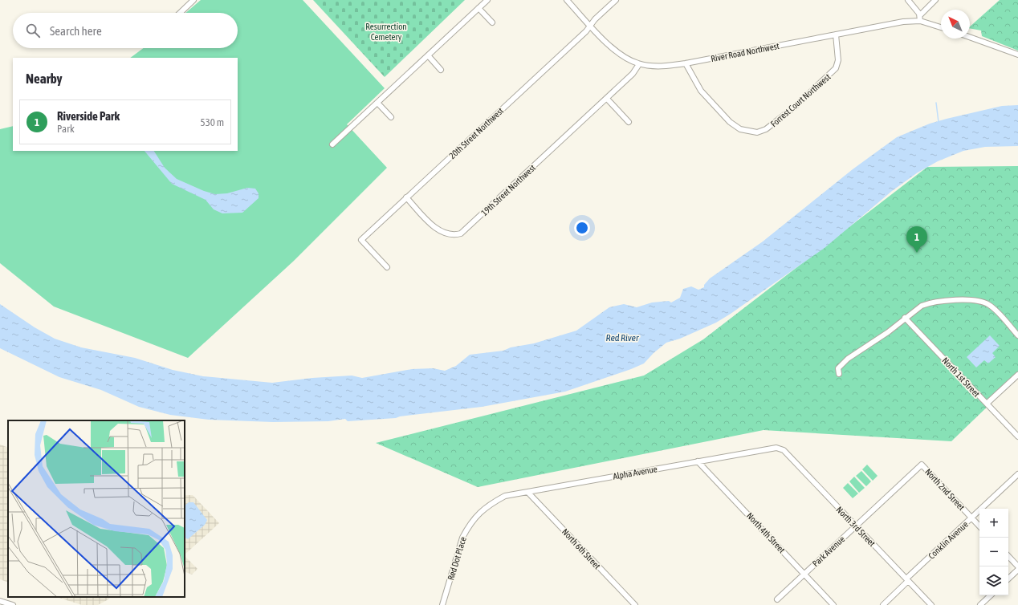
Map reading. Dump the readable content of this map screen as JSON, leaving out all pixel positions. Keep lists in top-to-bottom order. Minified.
{"streets":{"street":["River Road Northwest","Forrest Court Northwest","20th Street Northwest","19th Street Northwest","North 1st Street","Alpha Avenue","North 2nd Street","North 3rd Street","North 4th Street","Conklin Avenue","North 6th Street","Park Avenue","Red Dot Place"]},"crossings":[["River Road Northwest","Forrest Court Northwest"],["River Road Northwest","20th Street Northwest"],["River Road Northwest","19th Street Northwest"],["20th Street Northwest","19th Street Northwest"],["Alpha Avenue","North 3rd Street"],["Alpha Avenue","North 4th Street"],["Alpha Avenue","North 6th Street"],["Alpha Avenue","Red Dot Place"],["North 2nd Street","Conklin Avenue"],["North 2nd Street","Park Avenue"],["North 3rd Street","Conklin Avenue"],["North 3rd Street","Park Avenue"],["North 4th Street","Park Avenue"]],"water":["Red River"],"parks":["Resurrection Cemetery"],"north":"top left","page":{"search":"Search here","heading":"Nearby","list":[{"mark":"1","name":"Riverside Park","note":"Park","value":"530 m"}],"pins":"1","map_buttons":["+","−"]}}
